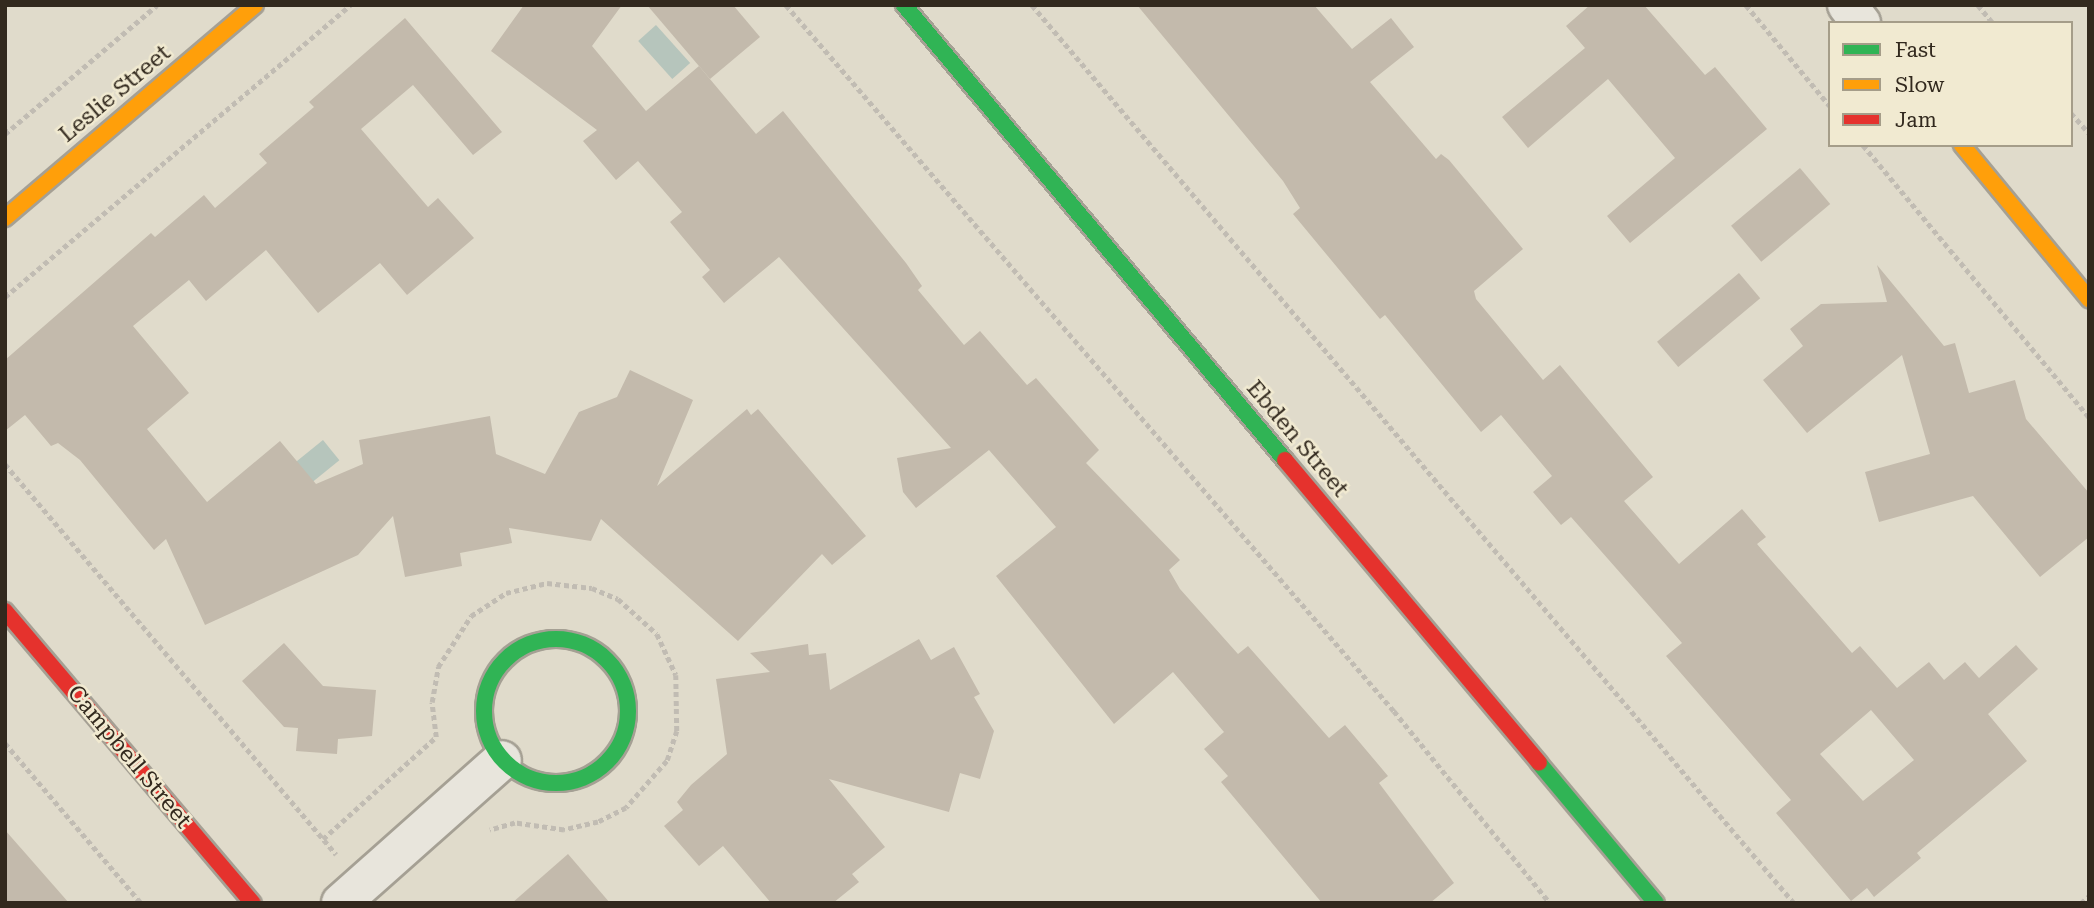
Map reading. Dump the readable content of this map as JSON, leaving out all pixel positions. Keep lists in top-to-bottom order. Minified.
{"streets":{"street":["Leslie Street","Ebden Street","Campbell Street"]},"legend":["Fast","Slow","Jam"]}
